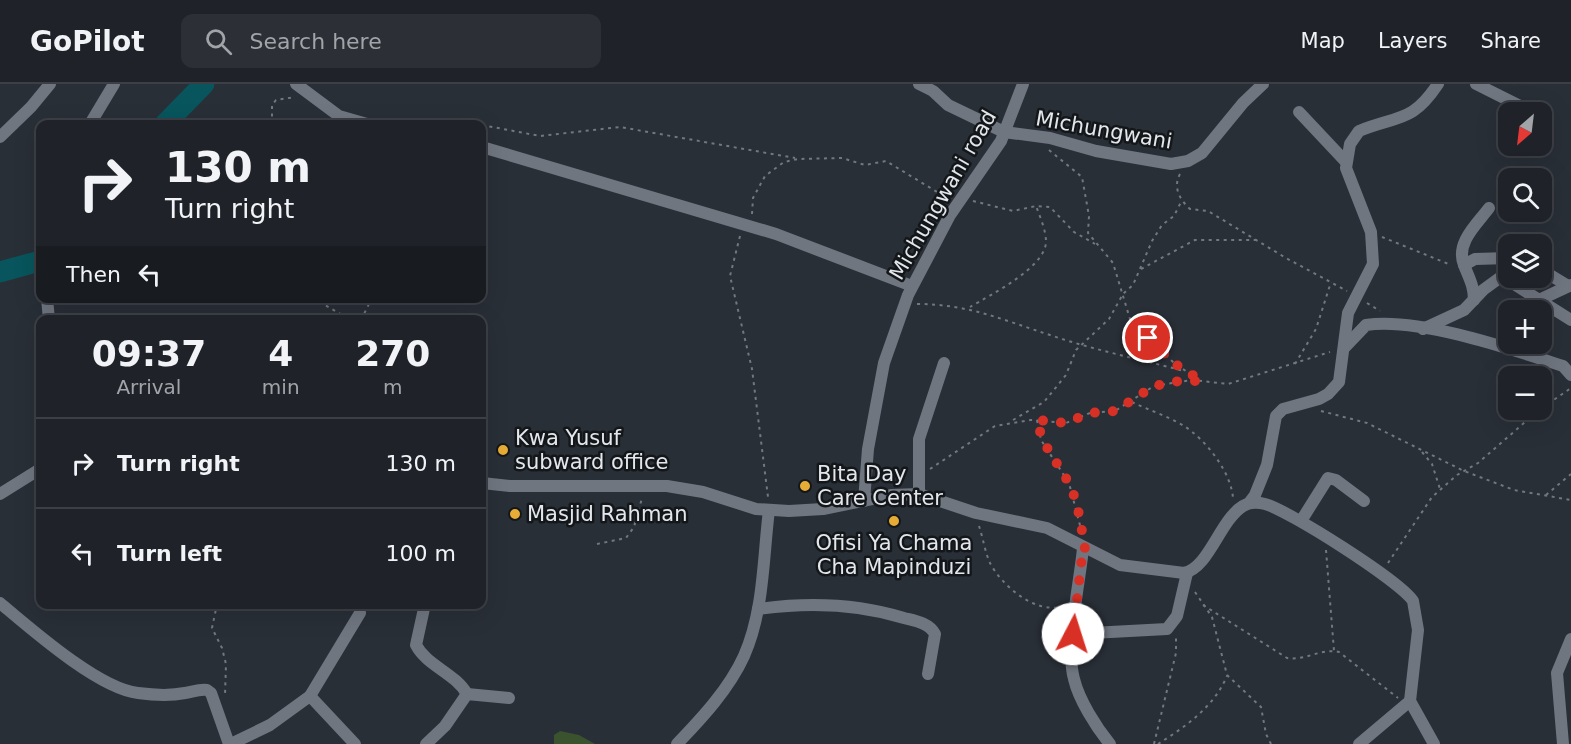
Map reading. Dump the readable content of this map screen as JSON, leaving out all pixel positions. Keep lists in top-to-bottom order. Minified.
{"streets":{"street":["Michungwani","Michungwani road"]},"crossings":[["Michungwani","Michungwani road"]],"places":["Kwa Yusuf subward office","Bita Day Care Center","Masjid Rahman","Ofisi Ya Chama Cha Mapinduzi"],"north":"bottom left","page":{"header":"GoPilot","search":"Search here","nav":["Map","Layers","Share"],"map_buttons":["+","−"],"turn":["130 m","Turn right"],"then":"Then","eta":["09:37","Arrival","4","min","270","m"],"list":[{"name":"Turn right","value":"130 m"},{"name":"Turn left","value":"100 m"}]}}
